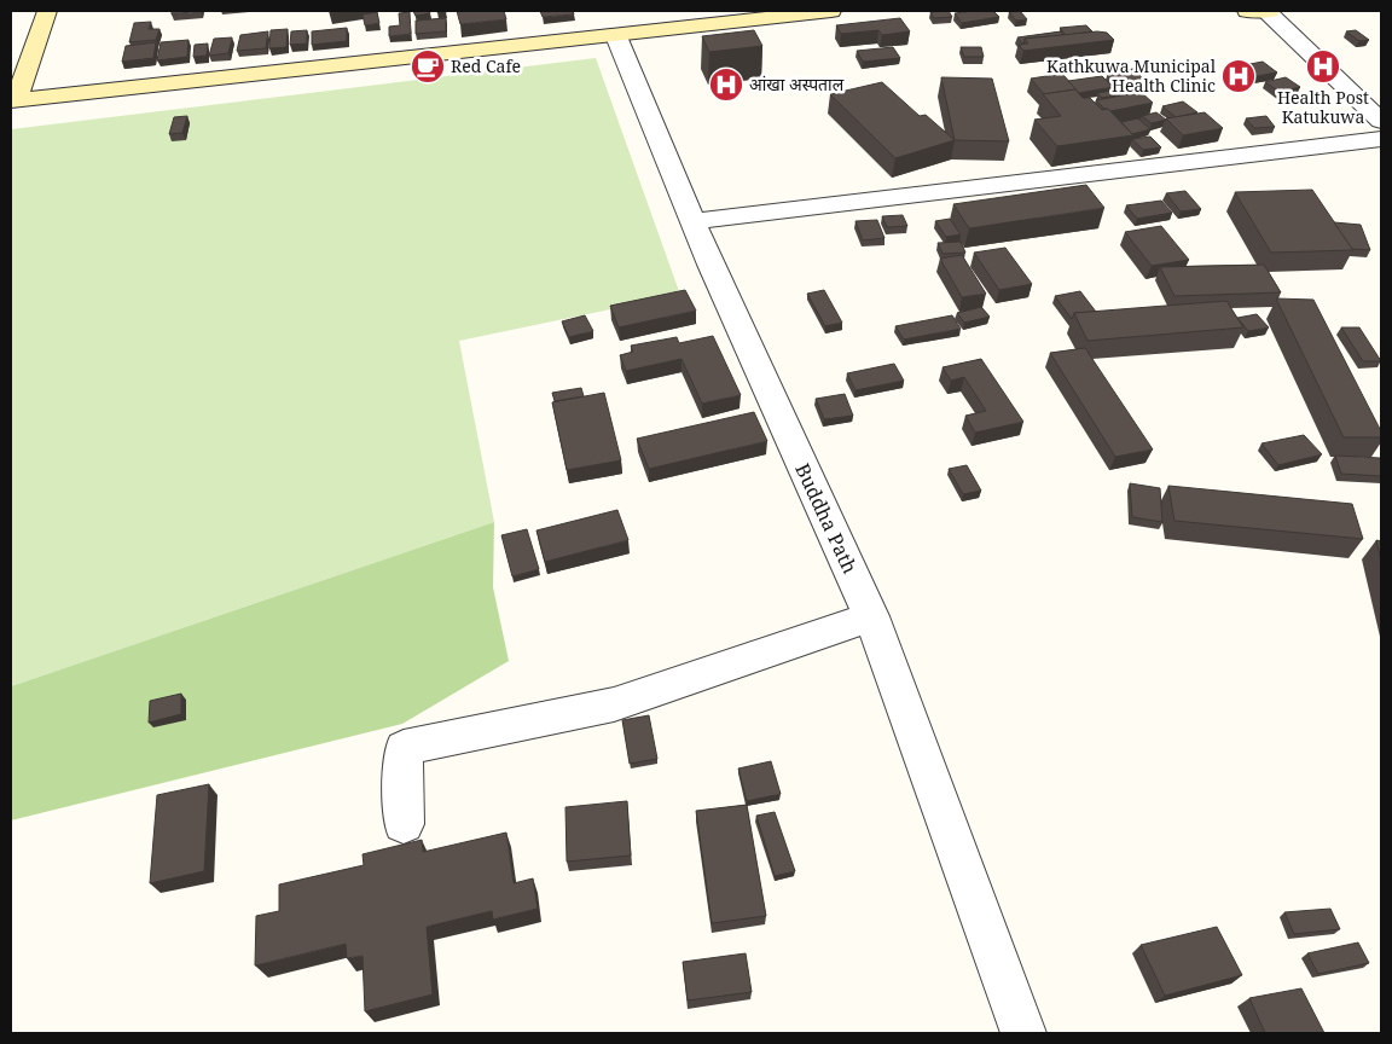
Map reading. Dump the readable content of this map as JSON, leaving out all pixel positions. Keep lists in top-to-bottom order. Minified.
{"streets":{"street":["Buddha Path"]},"places":{"cafe":["Red Cafe"],"hospital":["Health Post Katukuwa","Kathkuwa Municipal Health Clinic","आंखा अस्पताल"]}}
